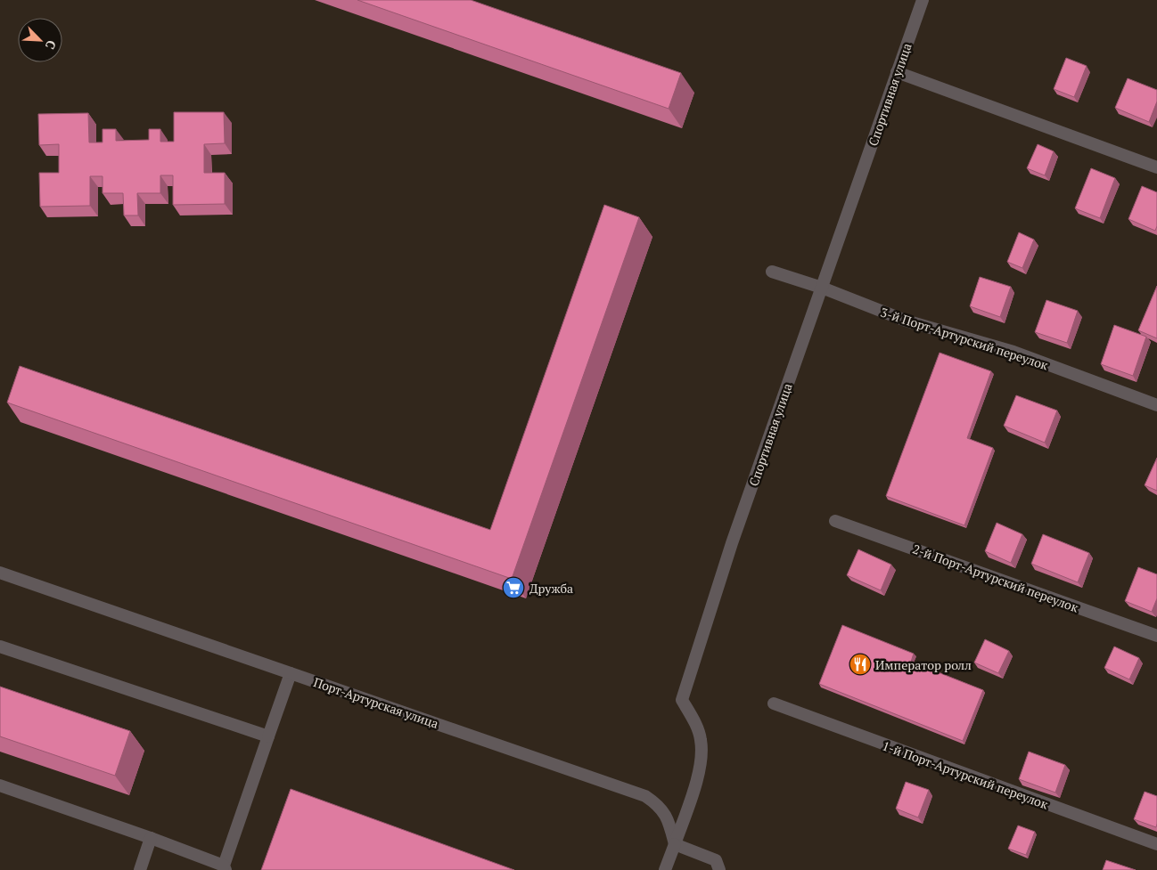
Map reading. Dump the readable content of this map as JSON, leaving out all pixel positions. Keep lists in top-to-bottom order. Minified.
{"streets":{"street":["Спортивная улица","3-й Порт-Артурский переулок","2-й Порт-Артурский переулок","Порт-Артурская улица","1-й Порт-Артурский переулок"]},"crossings":[["Спортивная улица","3-й Порт-Артурский переулок"],["Спортивная улица","Порт-Артурская улица"]],"places":{"supermarket":["Дружба"],"restaurant":["Император ролл"]},"north":"bottom right"}
